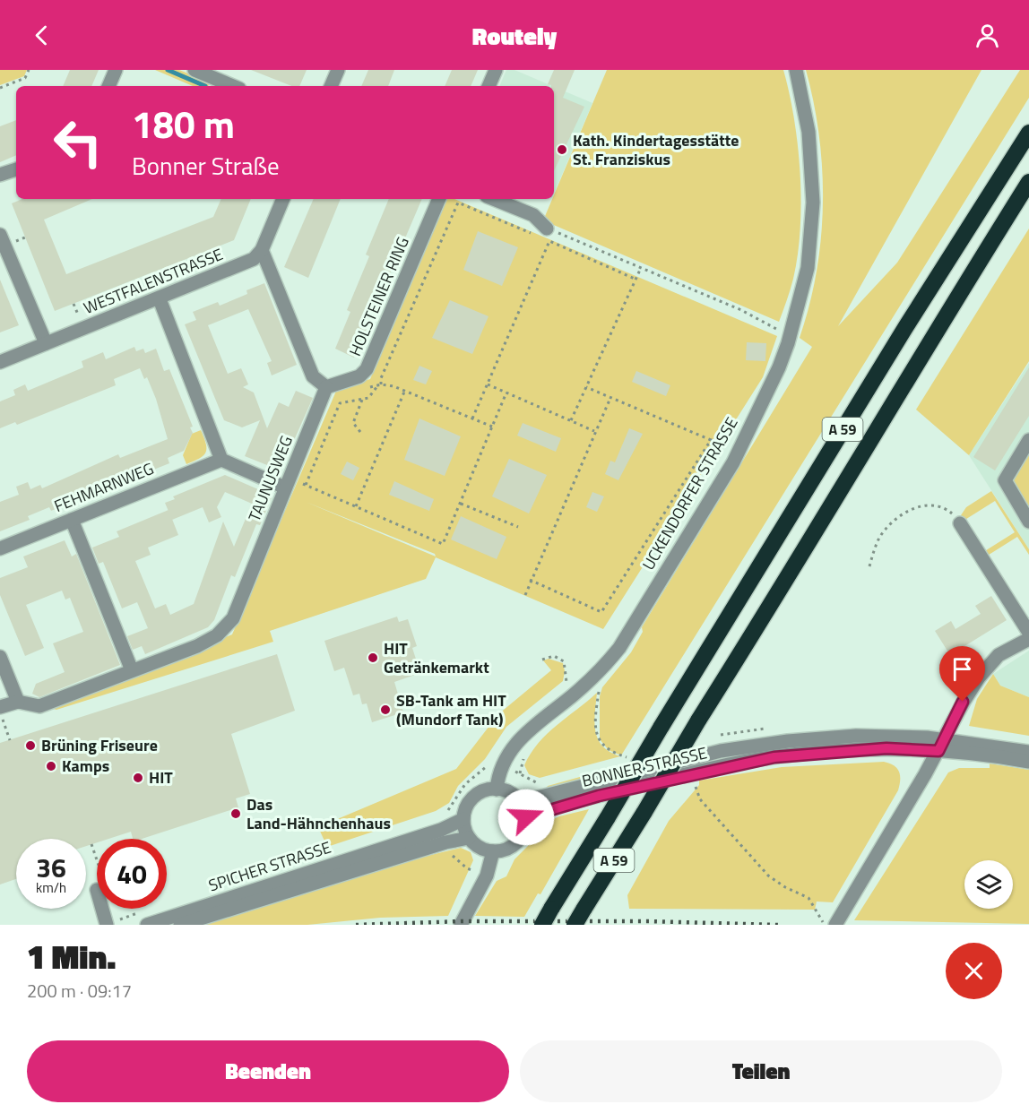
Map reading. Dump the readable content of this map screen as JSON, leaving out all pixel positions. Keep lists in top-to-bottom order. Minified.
{"streets":{"highway":["A 59"],"street":["WESTFALENSTRASSE","HOLSTEINER RING","TAUNUSWEG","FEHMARNWEG","UCKENDORFER STRASSE","BONNER STRASSE","SPICHER STRASSE"]},"crossings":[["HOLSTEINER RING","TAUNUSWEG"],["UCKENDORFER STRASSE","BONNER STRASSE"],["UCKENDORFER STRASSE","SPICHER STRASSE"],["BONNER STRASSE","SPICHER STRASSE"]],"places":["Kath. Kindertagesstätte St. Franziskus","HIT Getränkemarkt","SB-Tank am HIT (Mundorf Tank)","Brüning Friseure","Kamps","HIT","Das Land-Hähnchenhaus"],"page":{"header":"Routely","turn":["180 m","Bonner Straße"],"speed":"36 km/h","limit":"40","heading":["1 Min.","200 m · 09:17"],"buttons":["Beenden","Teilen"]}}
